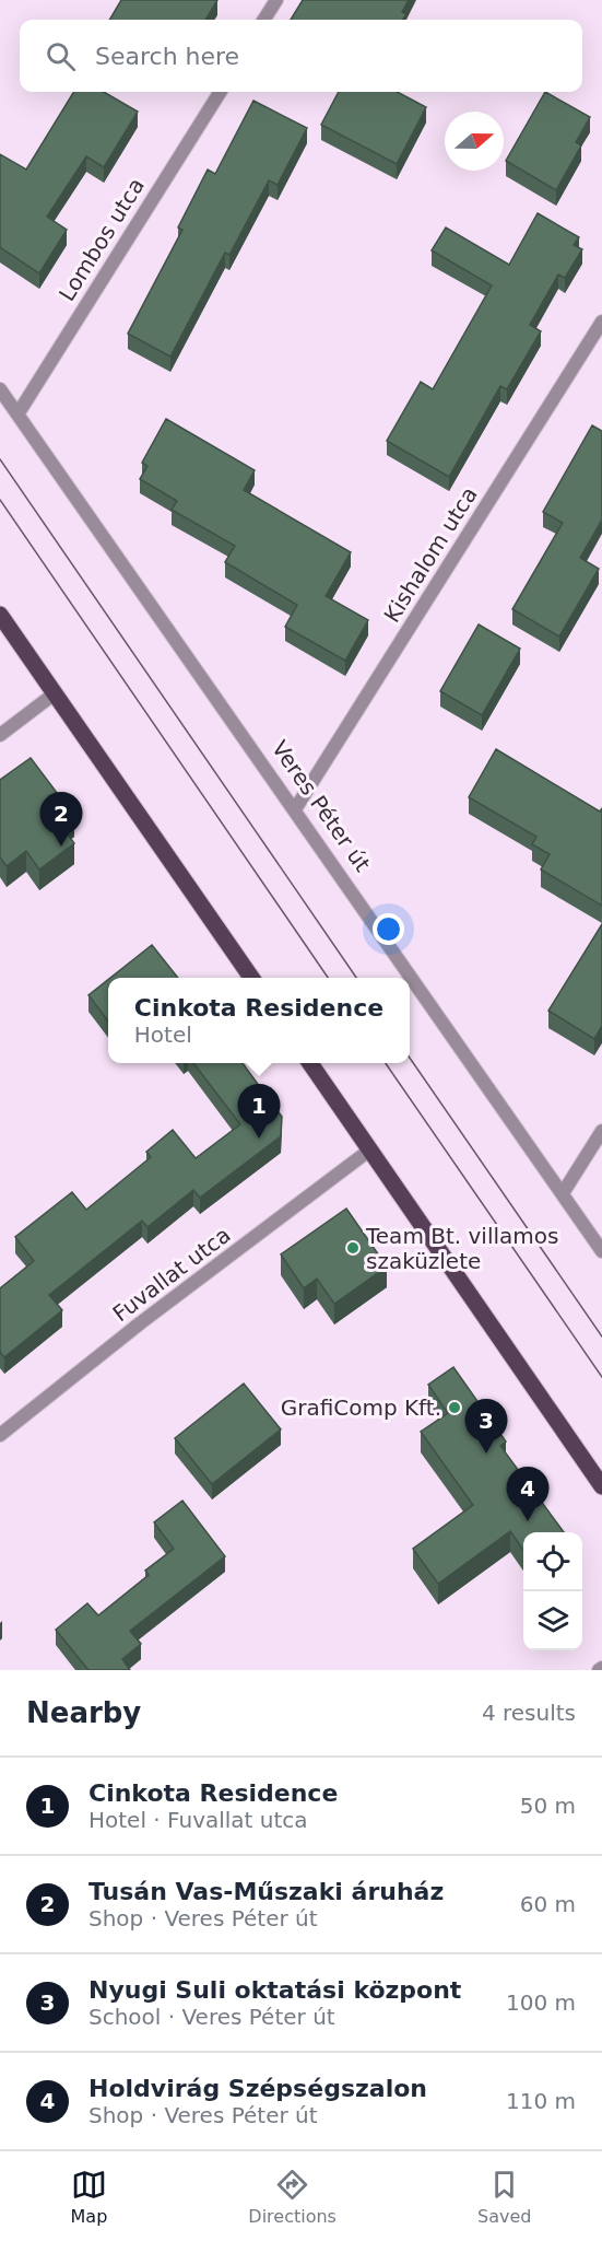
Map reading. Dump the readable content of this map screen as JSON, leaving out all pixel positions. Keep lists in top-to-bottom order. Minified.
{"streets":{"street":["Lombos utca","Kishalom utca","Veres Péter út","Fuvallat utca"]},"crossings":[["Lombos utca","Veres Péter út"],["Kishalom utca","Veres Péter út"]],"places":["Team Bt. villamos szaküzlete","GrafiComp Kft."],"north":"right","page":{"search":"Search here","pins":["2","1","3","4"],"popup":["Cinkota Residence","Hotel"],"heading":["Nearby","4 results"],"list":[{"mark":"1","name":"Cinkota Residence","note":"Hotel · Fuvallat utca","value":"50 m"},{"mark":"2","name":"Tusán Vas-Műszaki áruház","note":"Shop · Veres Péter út","value":"60 m"},{"mark":"3","name":"Nyugi Suli oktatási központ","note":"School · Veres Péter út","value":"100 m"},{"mark":"4","name":"Holdvirág Szépségszalon","note":"Shop · Veres Péter út","value":"110 m"}],"nav":["Map","Directions","Saved"]}}
